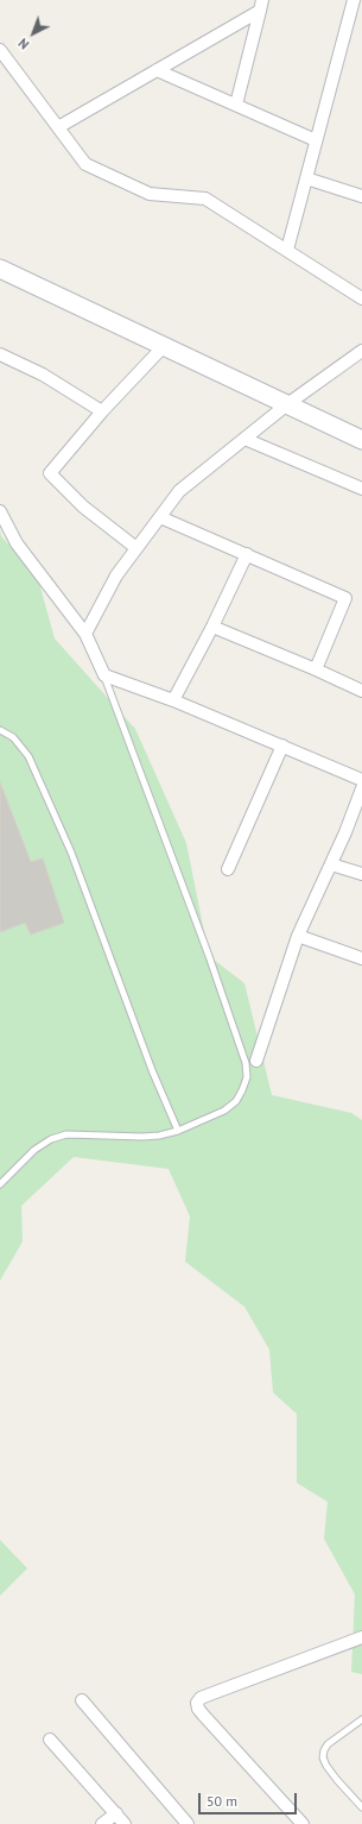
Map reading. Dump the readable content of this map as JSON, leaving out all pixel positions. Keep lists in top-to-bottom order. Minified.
{"scale_bar":"50 m","north":"bottom left"}
